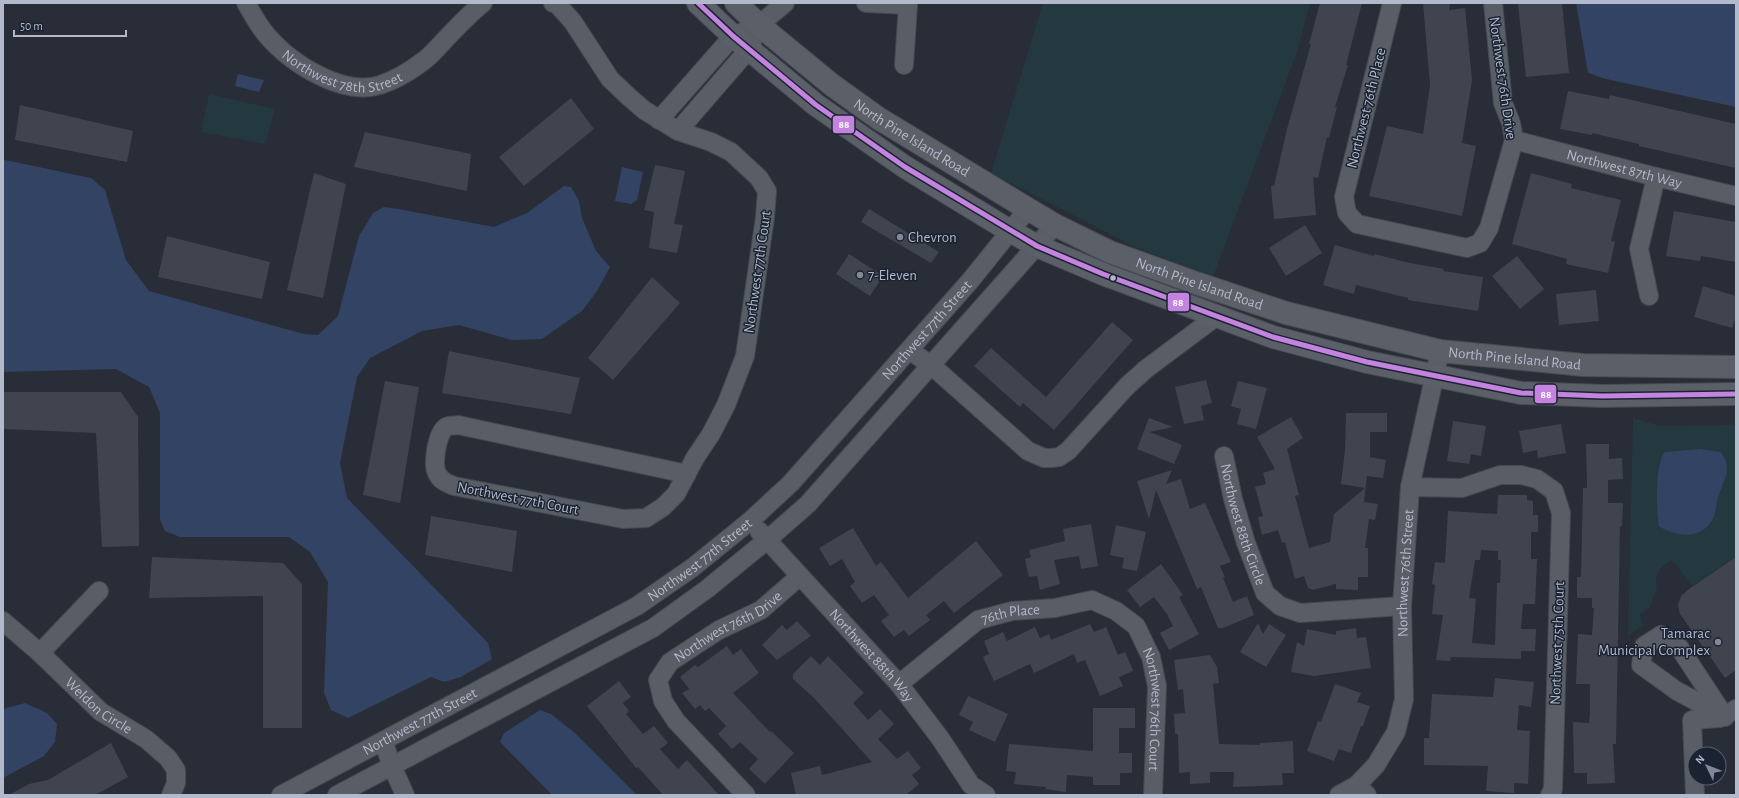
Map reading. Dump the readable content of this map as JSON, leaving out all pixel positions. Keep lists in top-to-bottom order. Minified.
{"streets":{"main road":["North Pine Island Road"],"street":["Northwest 78th Street","Northwest 76th Drive","Northwest 76th Place","Northwest 87th Way","Northwest 77th Court","Northwest 77th Street","Northwest 88th Circle","Northwest 76th Street","76th Place","Northwest 75th Court","Northwest 88th Way","Weldon Circle","Northwest 76th Court"]},"crossings":[["Northwest 76th Drive","Northwest 76th Place"],["Northwest 76th Drive","Northwest 87th Way"],["Northwest 76th Drive","Northwest 88th Way"],["North Pine Island Road","Northwest 77th Street"],["North Pine Island Road","Northwest 76th Street"],["Northwest 77th Street","Northwest 88th Way"],["Northwest 88th Circle","Northwest 76th Street"],["Northwest 76th Street","Northwest 75th Court"],["76th Place","Northwest 88th Way"],["76th Place","Northwest 76th Court"]],"places":["Chevron","7-Eleven","Tamarac Municipal Complex"],"lines":["transit line 88"],"scale_bar":"50 m","north":"top left"}
